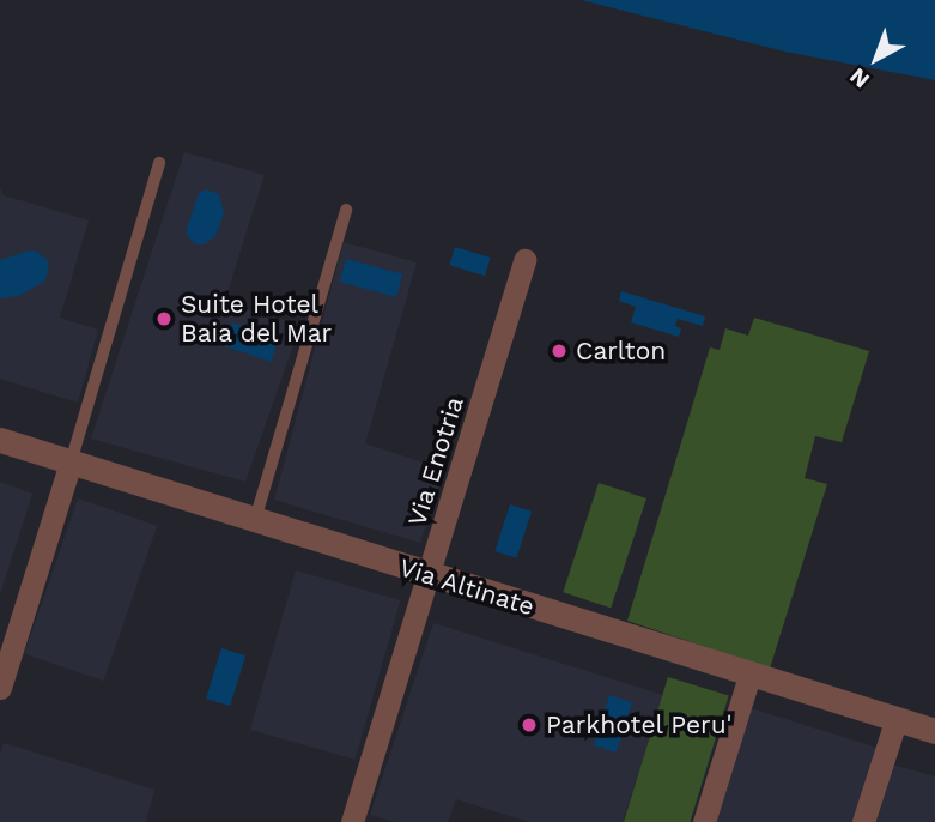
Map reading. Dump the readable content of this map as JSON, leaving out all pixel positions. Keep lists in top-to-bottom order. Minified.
{"streets":{"street":["Via Enotria","Via Altinate"]},"crossings":[["Via Enotria","Via Altinate"]],"places":["Suite Hotel Baia del Mar","Carlton","Parkhotel Peru'"],"north":"bottom left"}
